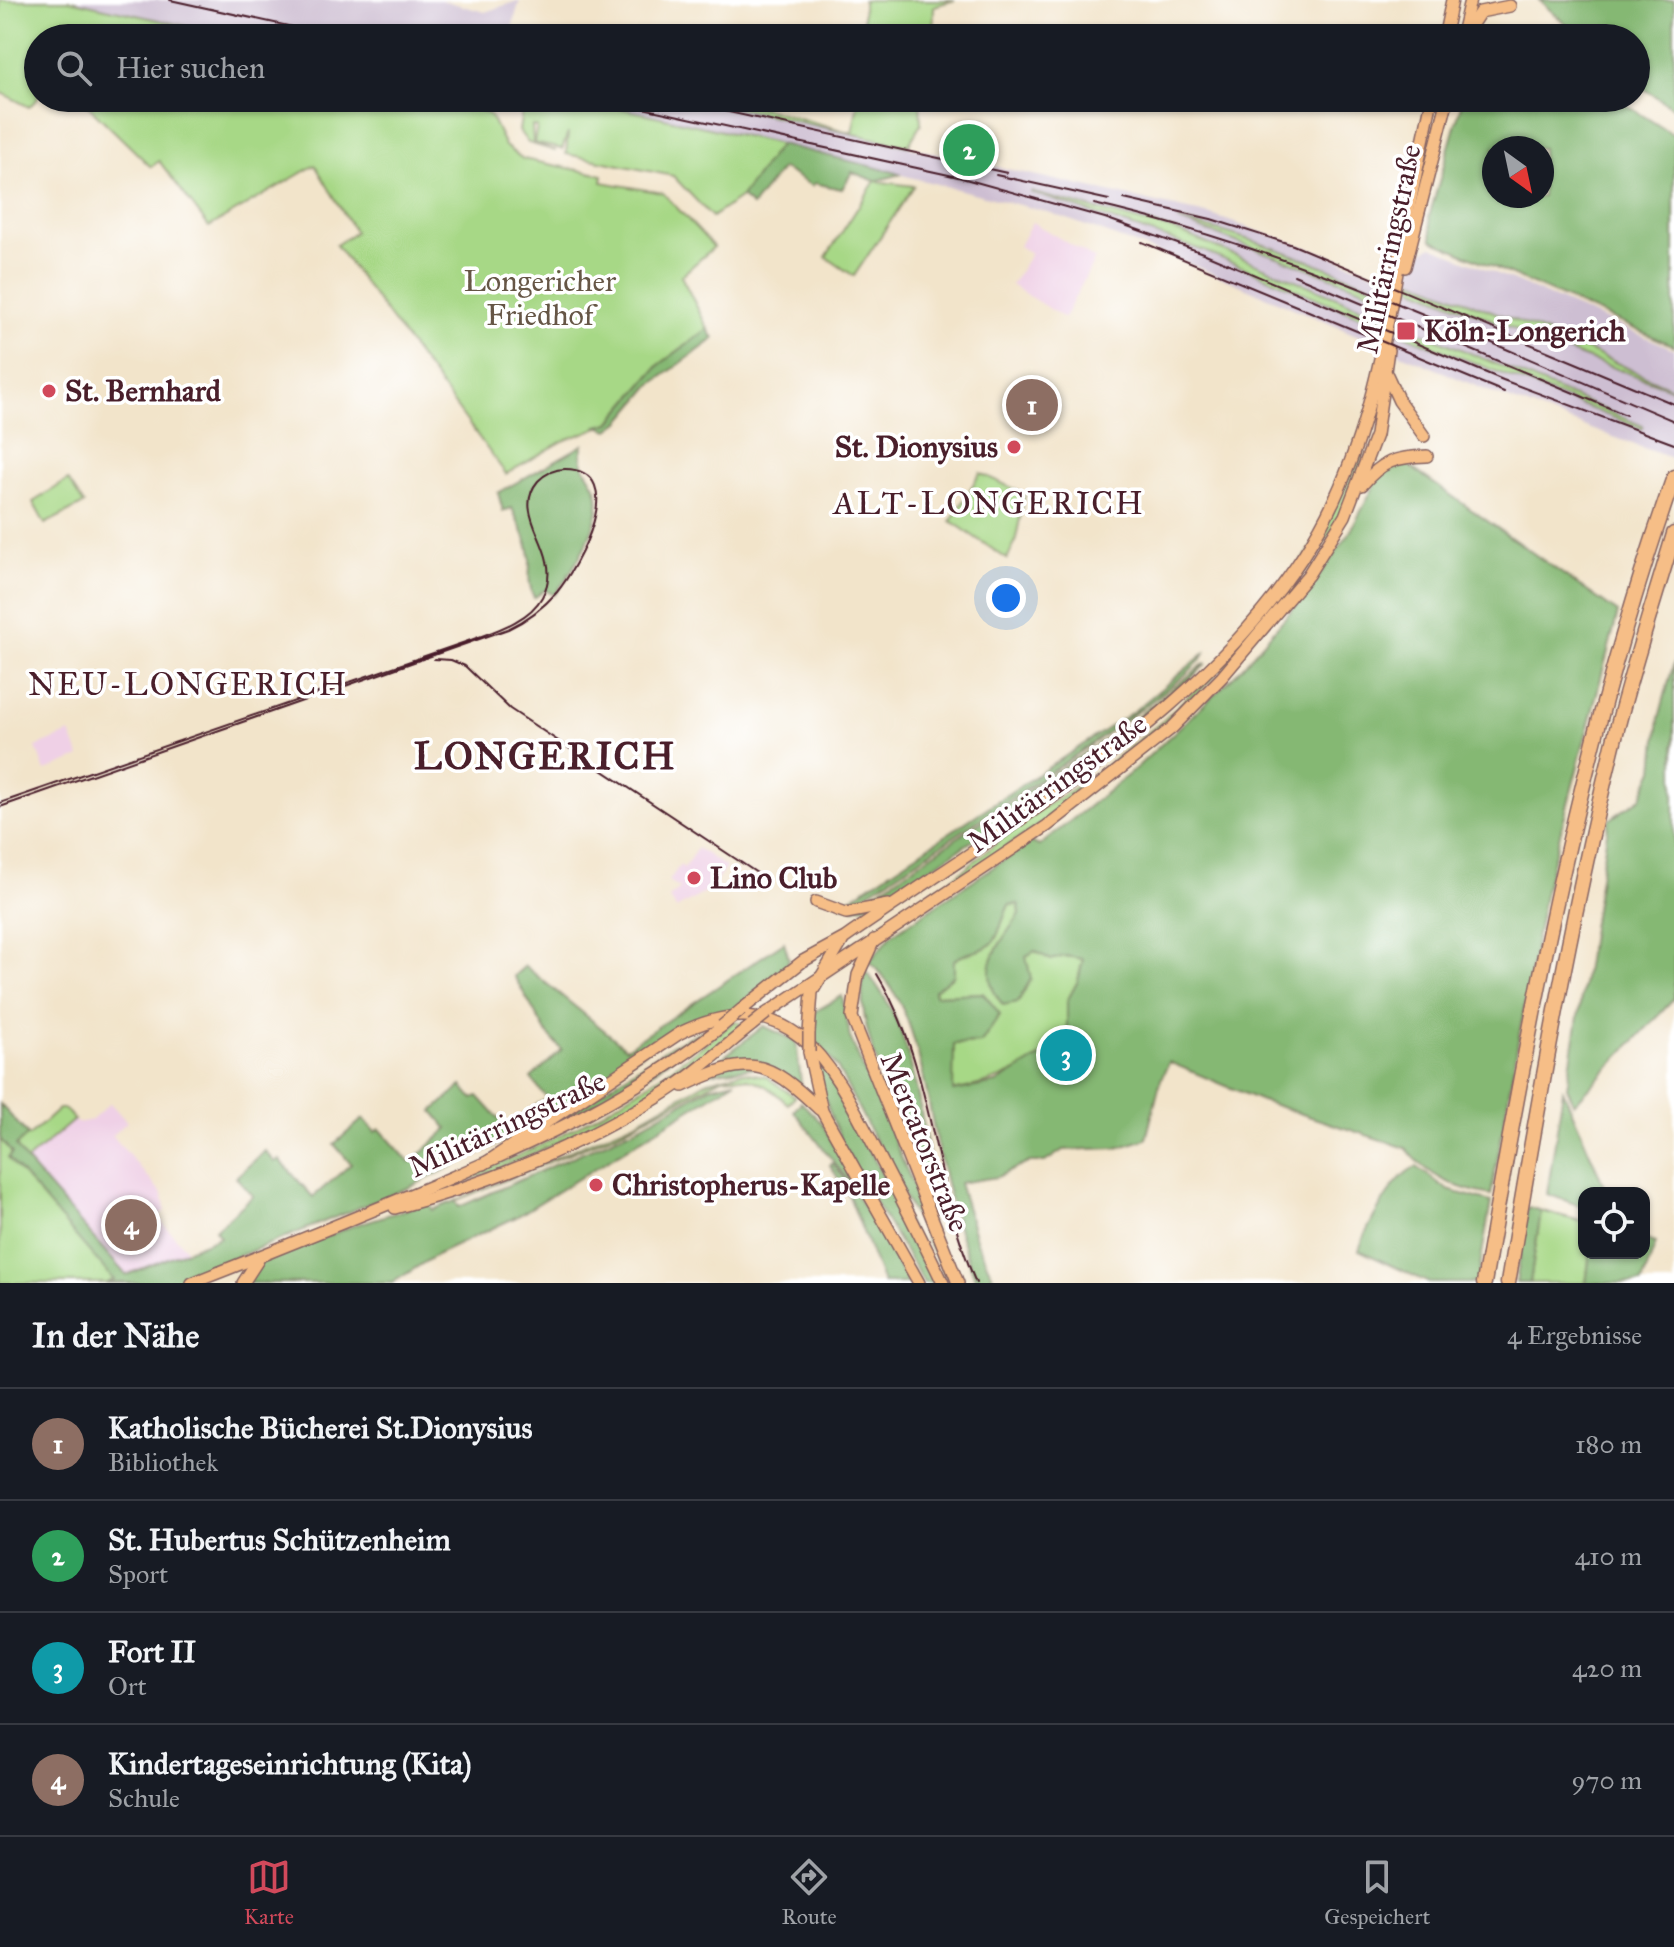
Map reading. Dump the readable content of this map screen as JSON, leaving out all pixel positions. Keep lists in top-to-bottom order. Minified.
{"streets":{"main road":["Militärringstraße","Mercatorstraße"]},"crossings":[["Militärringstraße","Mercatorstraße"]],"districts":["ALT-LONGERICH","NEU-LONGERICH","LONGERICH"],"parks":["Longericher Friedhof"],"places":{"transit":["Köln-Longerich"],"other":["St. Bernhard","St. Dionysius","Lino Club","Christopherus-Kapelle"]},"north":"bottom right","page":{"search":"Hier suchen","pins":["2","1","3","4"],"heading":["In der Nähe","4 Ergebnisse"],"list":[{"mark":"1","name":"Katholische Bücherei St.Dionysius","note":"Bibliothek","value":"180 m"},{"mark":"2","name":"St. Hubertus Schützenheim","note":"Sport","value":"410 m"},{"mark":"3","name":"Fort II","note":"Ort","value":"420 m"},{"mark":"4","name":"Kindertageseinrichtung (Kita)","note":"Schule","value":"970 m"}],"nav":["Karte","Route","Gespeichert"]}}
